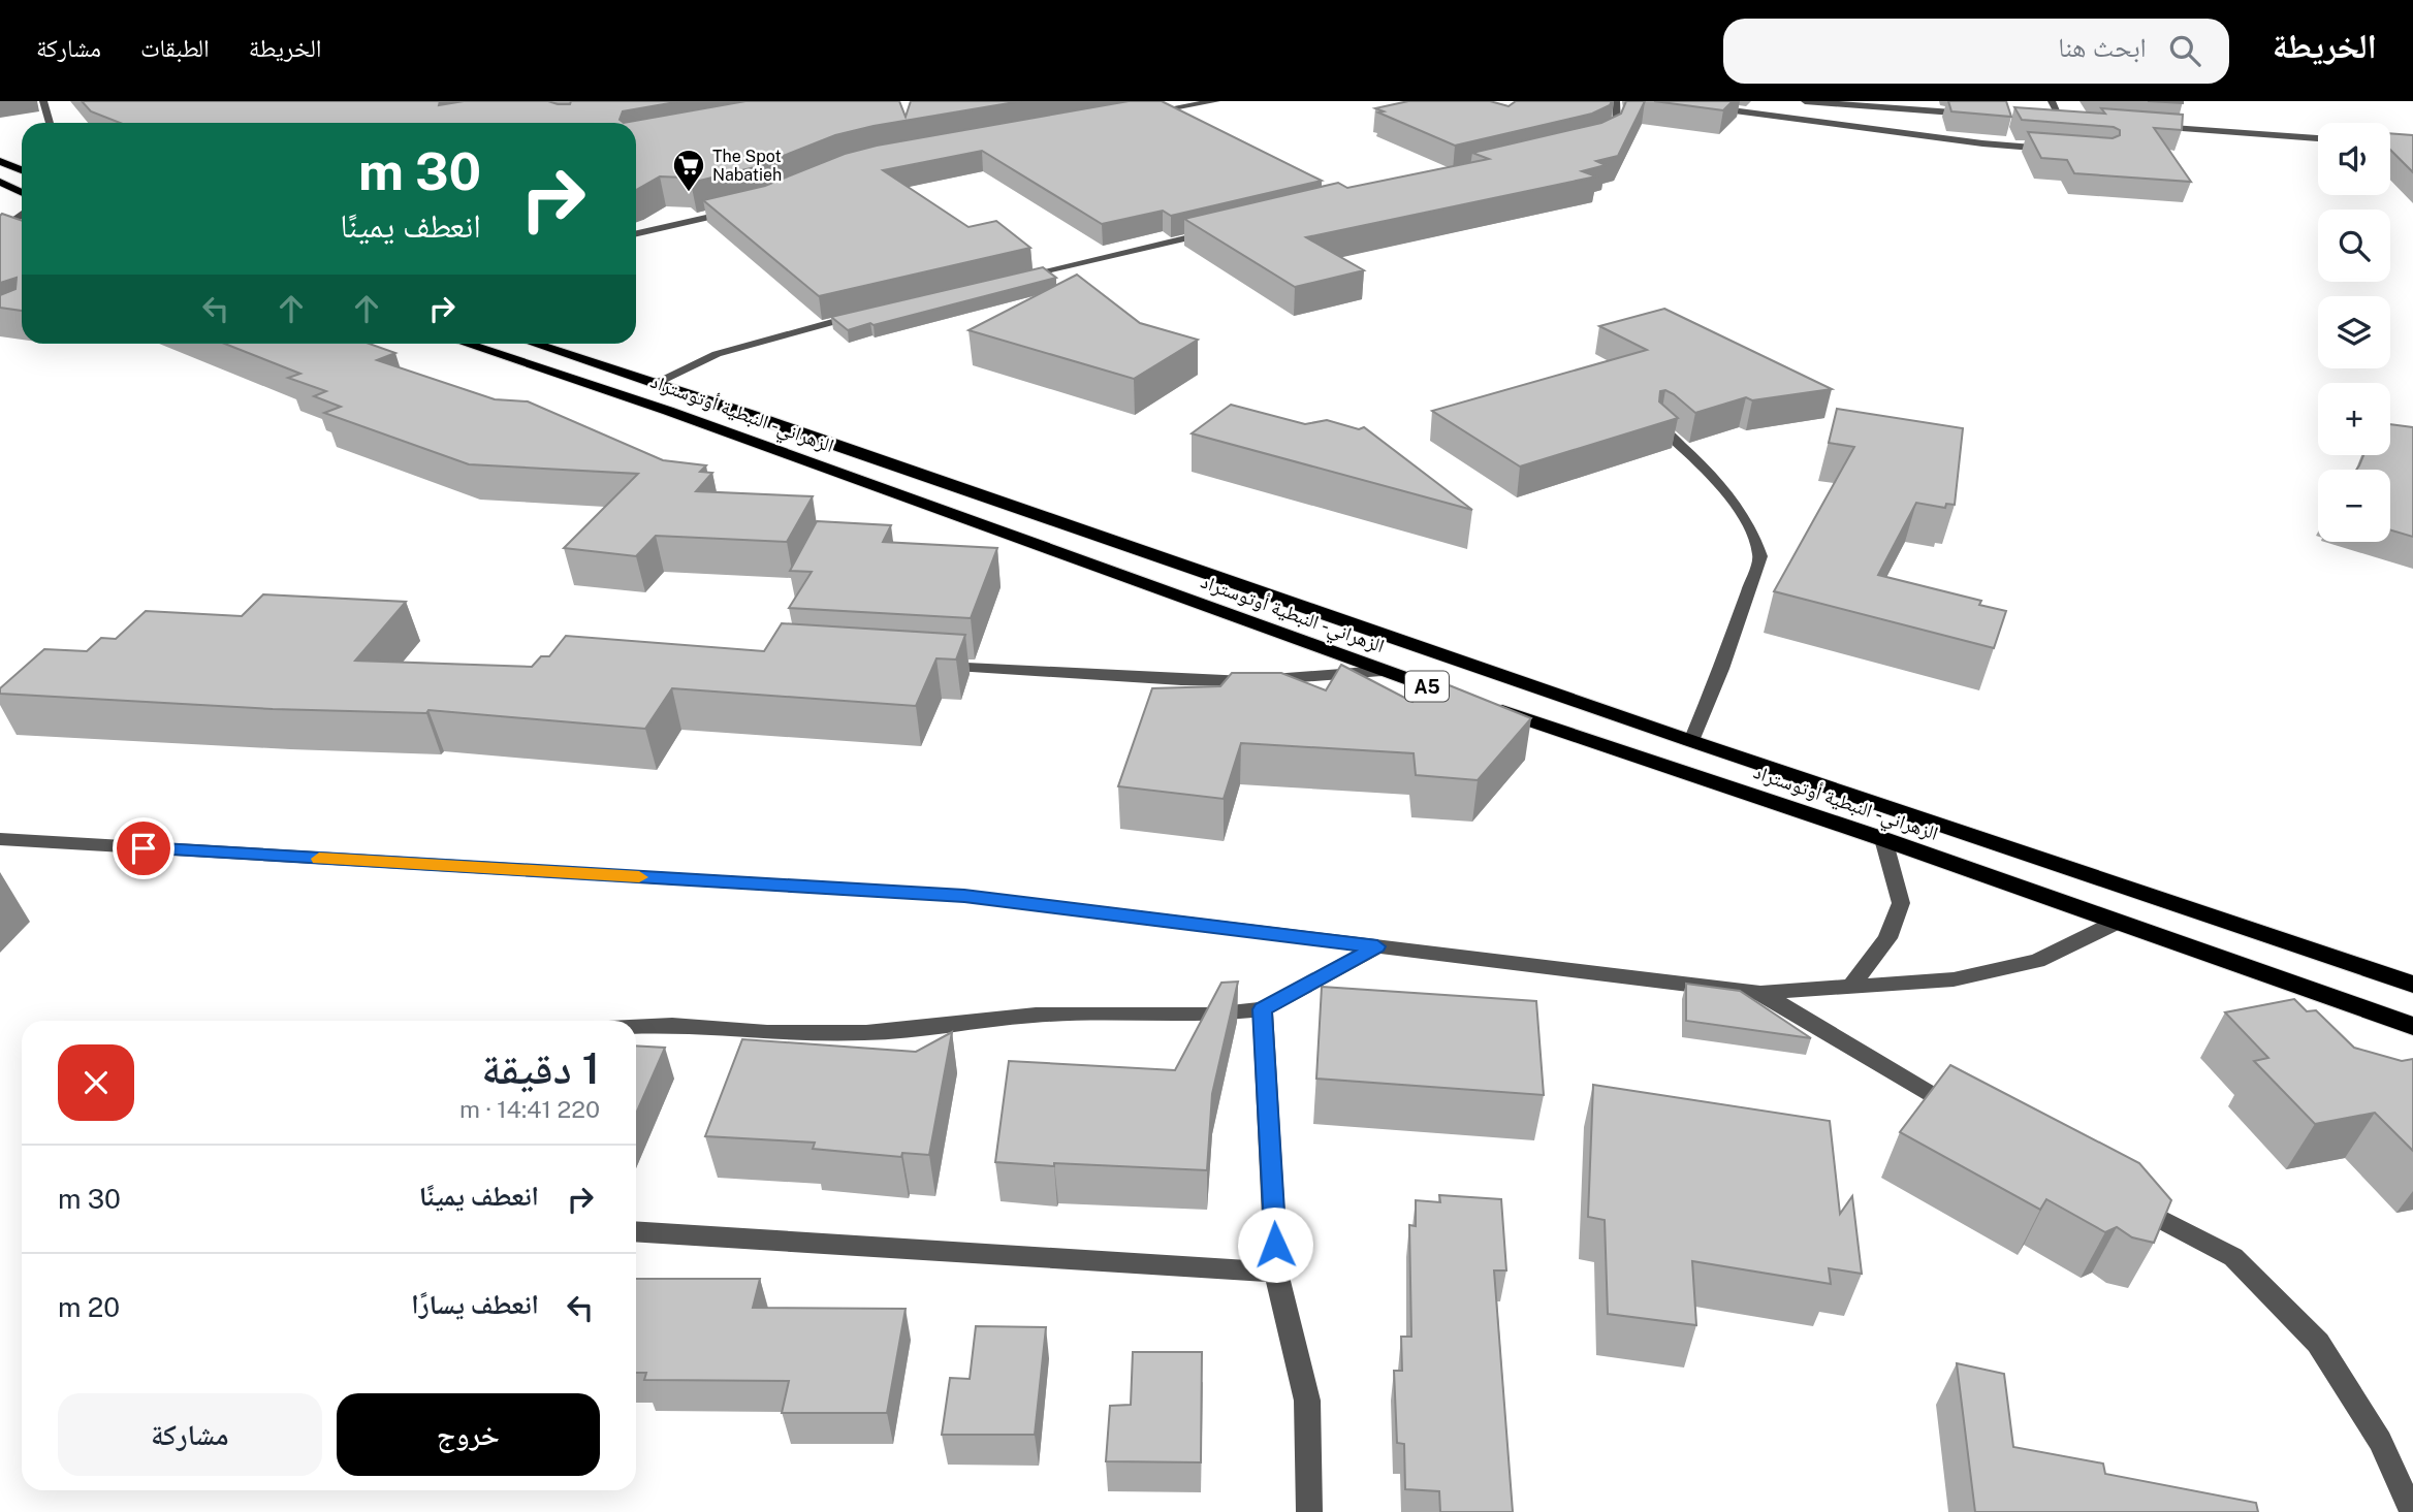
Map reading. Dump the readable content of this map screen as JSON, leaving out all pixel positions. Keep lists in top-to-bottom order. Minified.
{"streets":{"highway":["الزهراني - النبطية أوتوستراد","A5"]},"places":{"supermarket":["The Spot Nabatieh"]},"page":{"header":"الخريطة","search":"ابحث هنا","nav":["الخريطة","الطبقات","مشاركة"],"map_buttons":["+","−"],"turn":["30 m","انعطف يمينًا"],"heading":["1 دقيقة","220 m · 14:41"],"list":[{"name":"انعطف يمينًا","value":"30 m"},{"name":"انعطف يسارًا","value":"20 m"}],"buttons":["خروج","مشاركة"]}}
